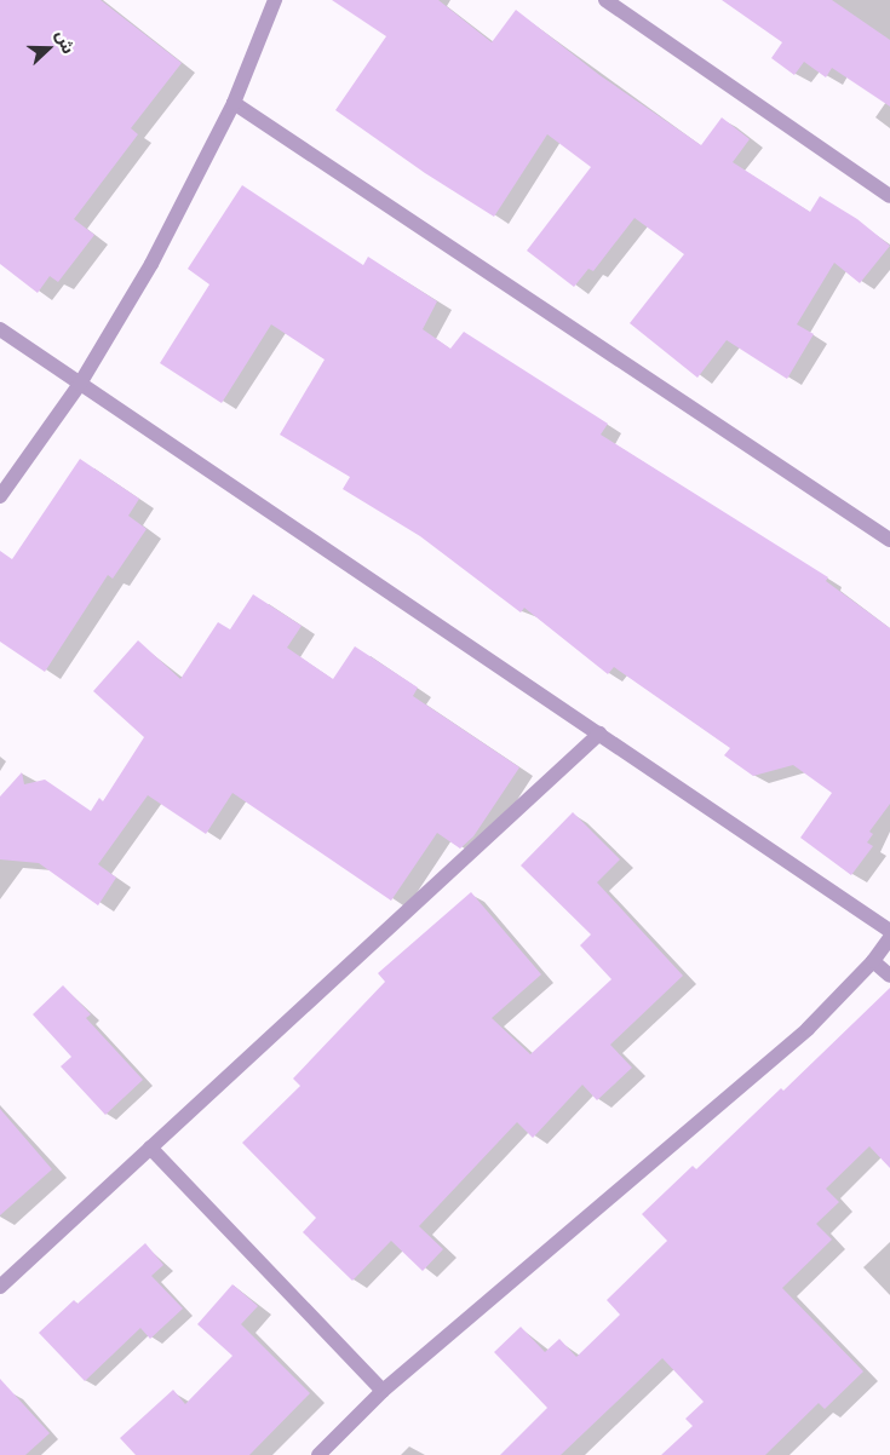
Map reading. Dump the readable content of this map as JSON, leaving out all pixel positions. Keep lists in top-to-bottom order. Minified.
{"north":"right"}
